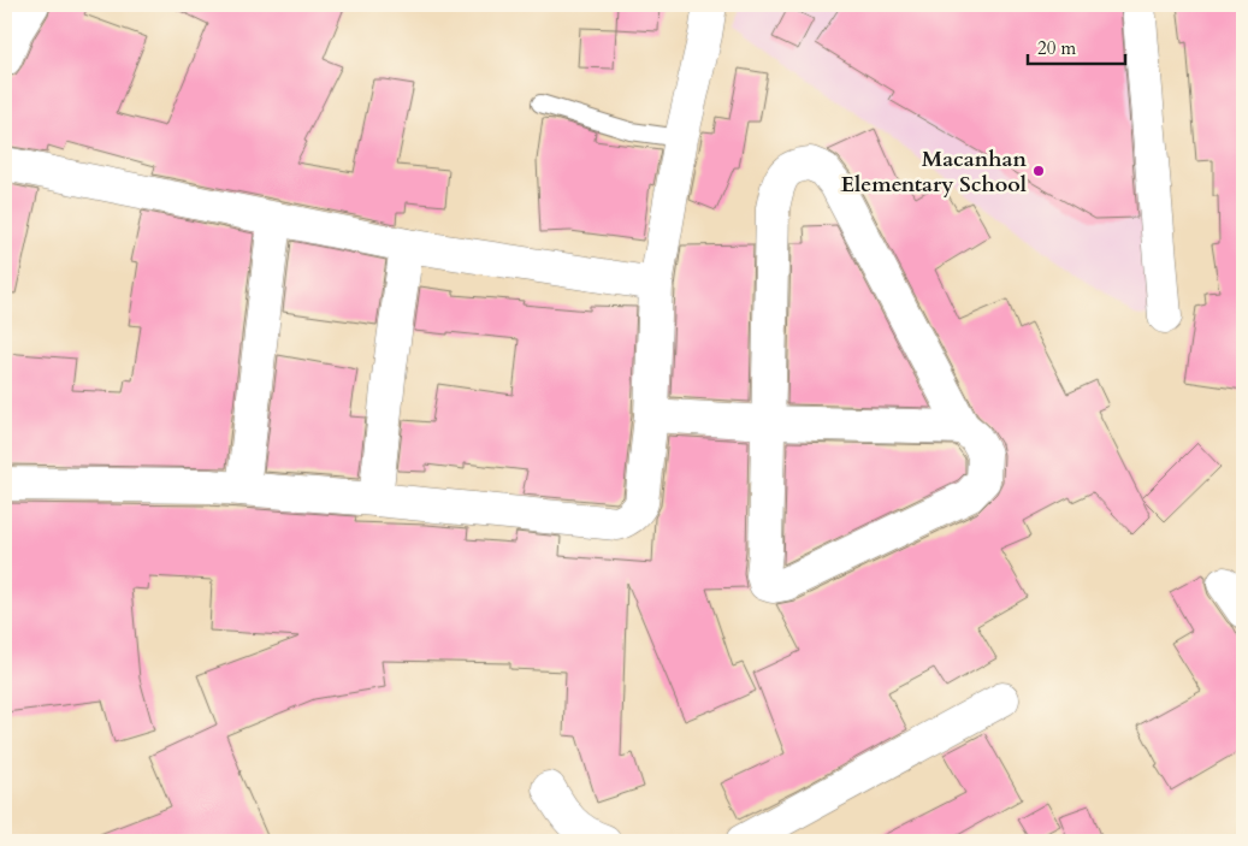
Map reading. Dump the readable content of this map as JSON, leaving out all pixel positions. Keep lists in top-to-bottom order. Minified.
{"places":["Macanhan Elementary School"],"scale_bar":"20 m"}
